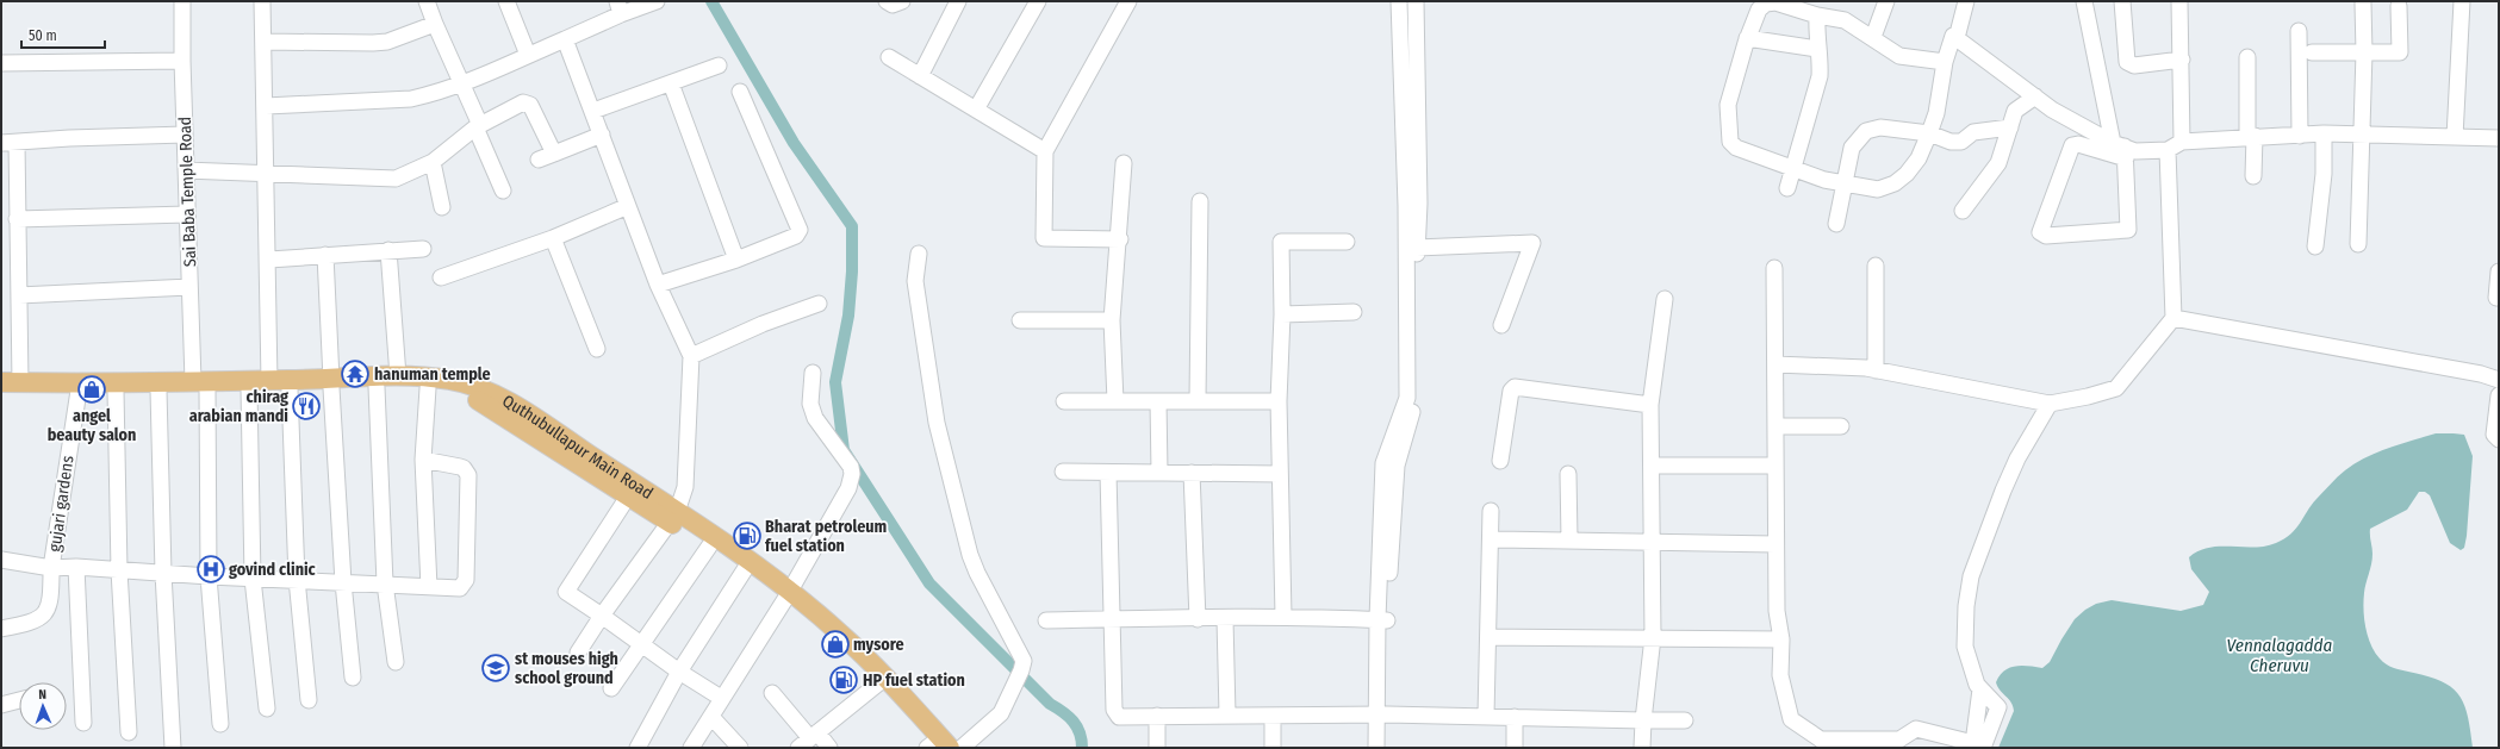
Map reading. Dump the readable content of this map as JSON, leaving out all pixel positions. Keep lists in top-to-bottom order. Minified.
{"streets":{"main road":["Quthubullapur Main Road"],"street":["Sai Baba Temple Road","gujari gardens"]},"crossings":[["Sai Baba Temple Road","Quthubullapur Main Road"],["Quthubullapur Main Road","gujari gardens"]],"water":["Vennalagadda Cheruvu"],"places":{"temple":["hanuman temple"],"shop":["angel beauty salon","mysore"],"restaurant":["chirag arabian mandi"],"fuel station":["Bharat petroleum fuel station","HP fuel station"],"hospital":["govind clinic"],"school or university":["st mouses high school ground"]},"scale_bar":"50 m","north":"top"}
